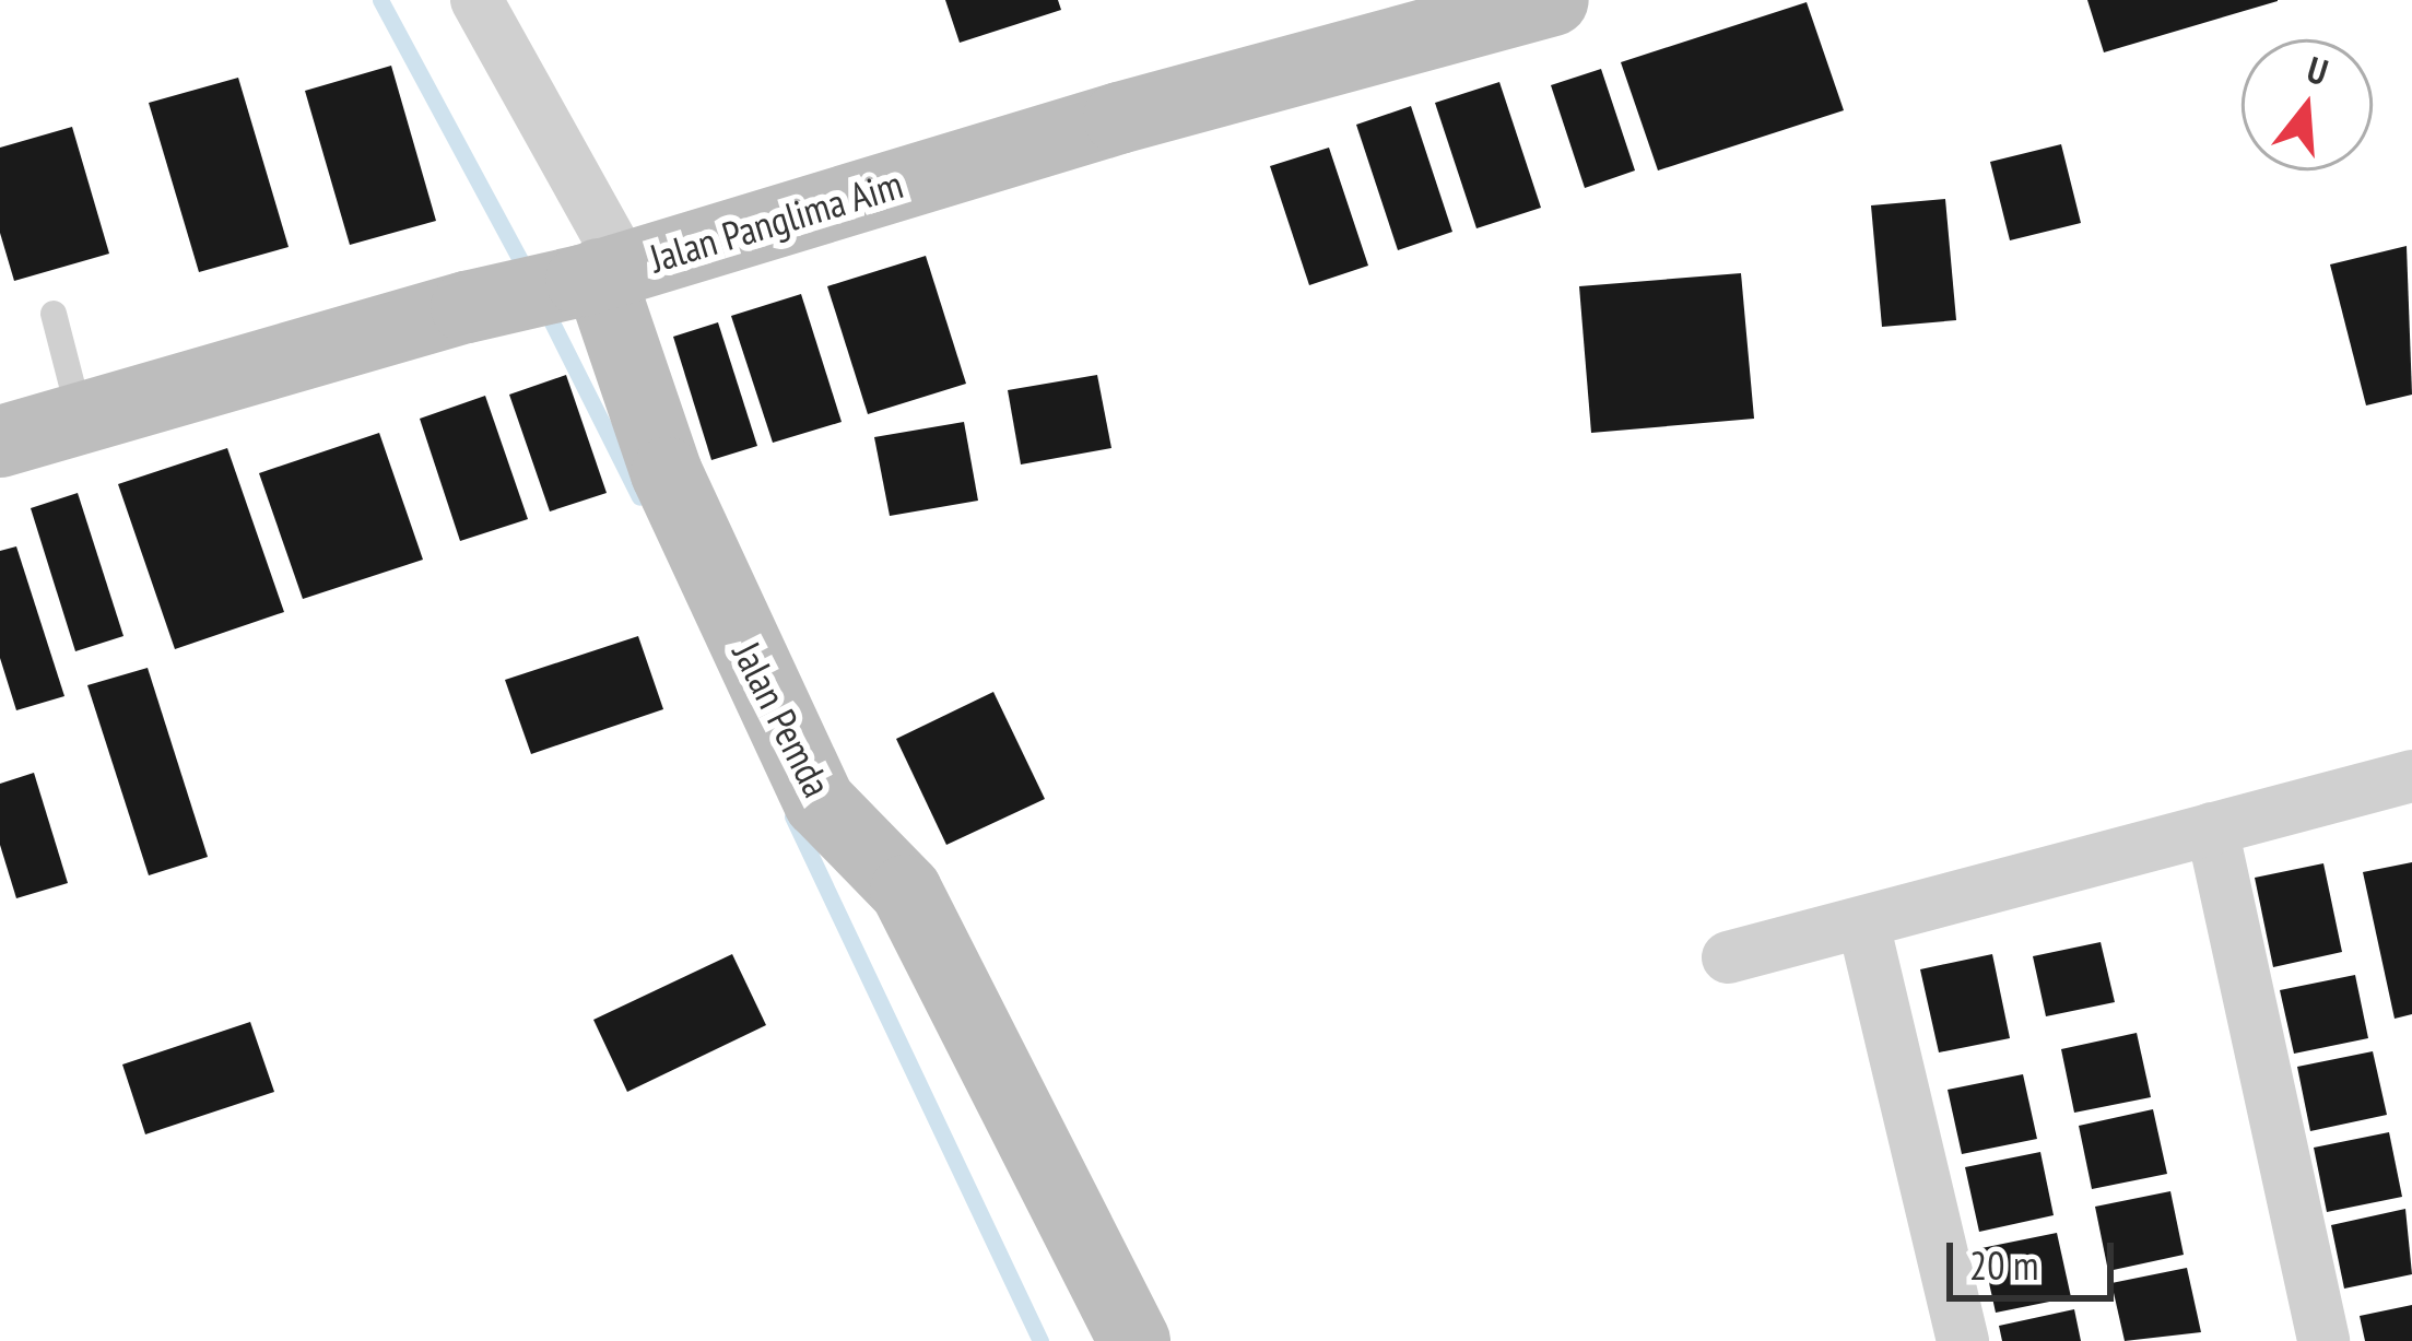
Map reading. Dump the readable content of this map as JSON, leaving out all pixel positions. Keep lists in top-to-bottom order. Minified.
{"streets":{"street":["Jalan Panglima Aim","Jalan Pemda"]},"crossings":[["Jalan Panglima Aim","Jalan Pemda"]],"scale_bar":"20 m","north":"top"}
